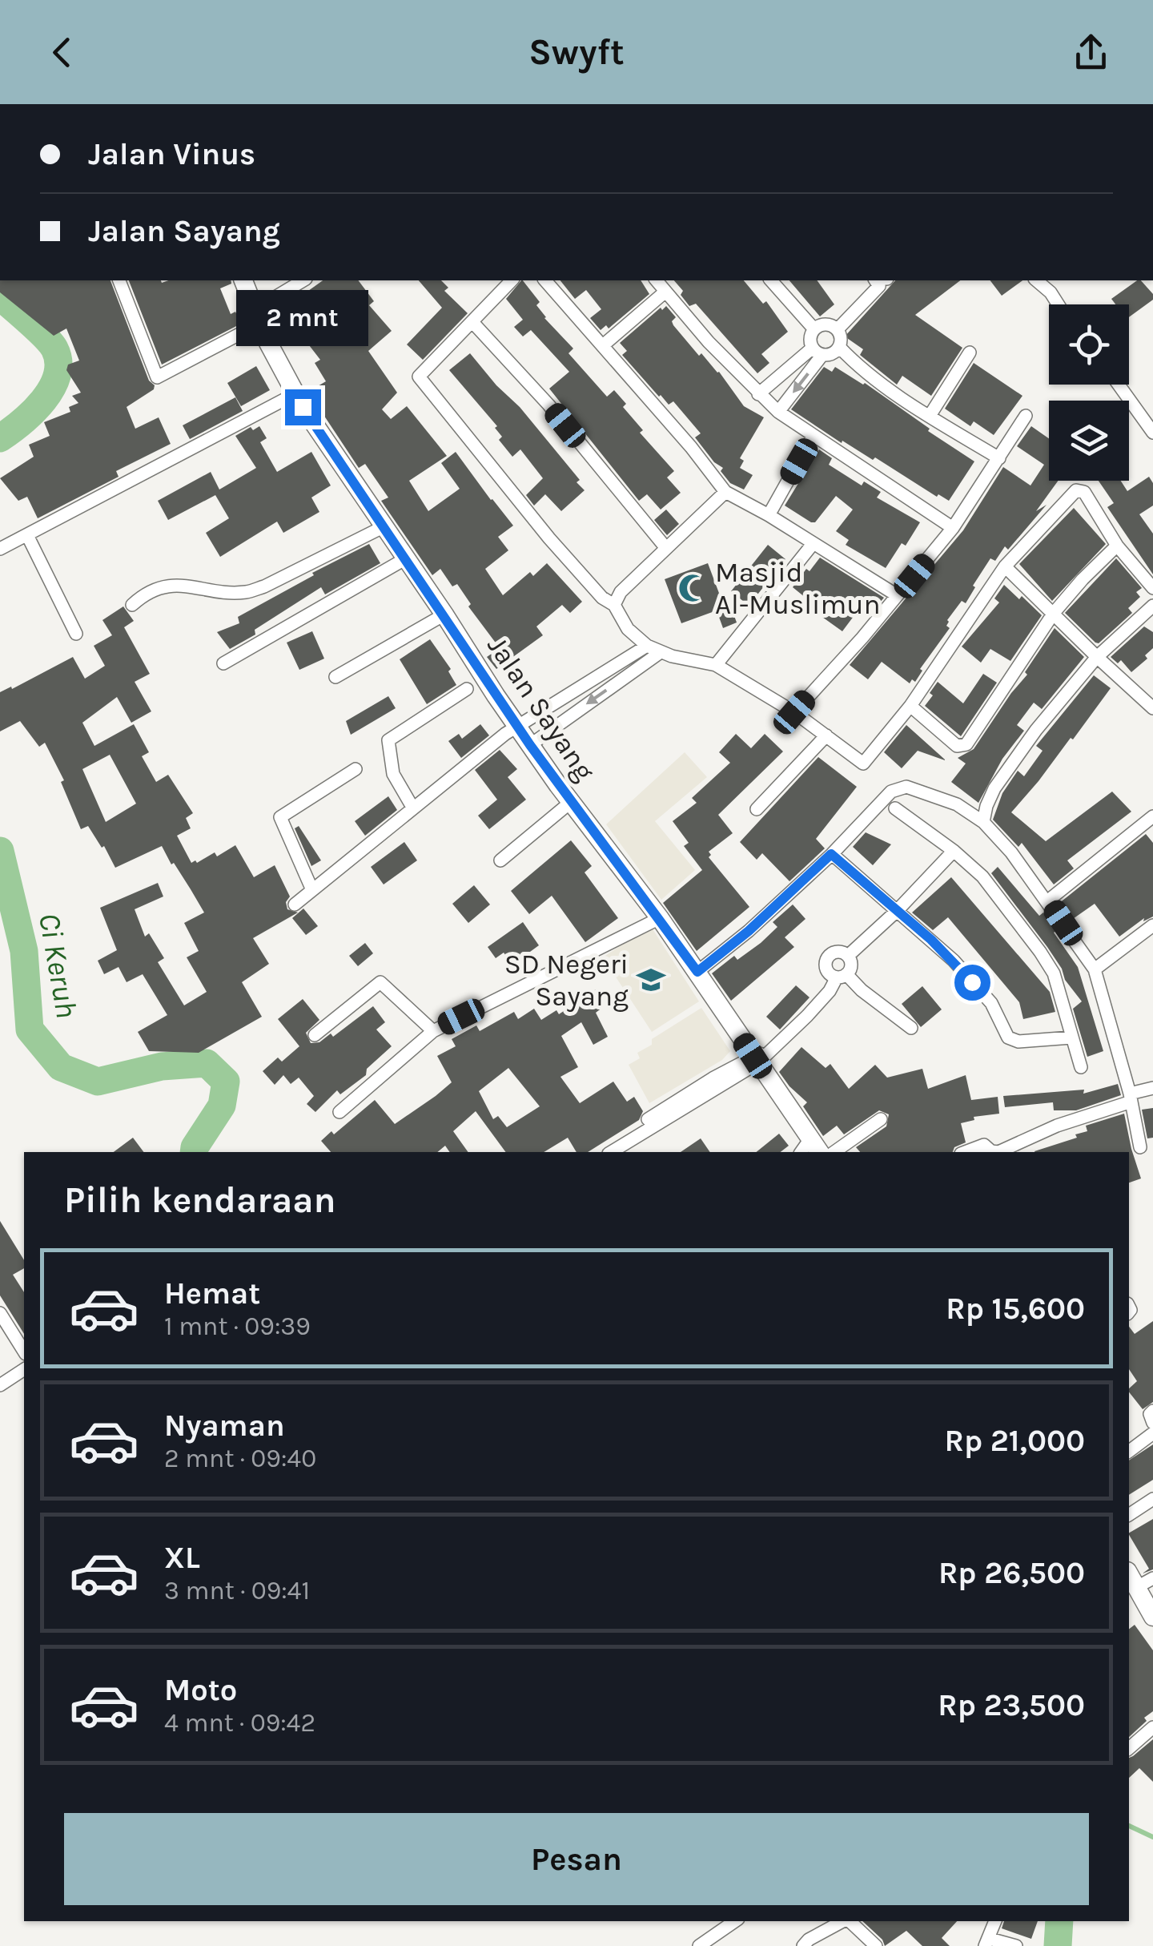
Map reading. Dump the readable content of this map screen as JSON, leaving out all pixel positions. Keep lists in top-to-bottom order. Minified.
{"streets":{"main road":["Jalan Sayang"]},"water":["Ci Keruh"],"places":{"mosque":["Masjid Al-Muslimun"],"school or university":["SD Negeri Sayang"]},"page":{"header":"Swyft","banner":["Jalan Vinus","Jalan Sayang"],"bubble":"2 mnt","heading":"Pilih kendaraan","list":[{"name":"Hemat","note":"1 mnt · 09:39","value":"Rp 15,600"},{"name":"Nyaman","note":"2 mnt · 09:40","value":"Rp 21,000"},{"name":"XL","note":"3 mnt · 09:41","value":"Rp 26,500"},{"name":"Moto","note":"4 mnt · 09:42","value":"Rp 23,500"}],"buttons":"Pesan"}}
